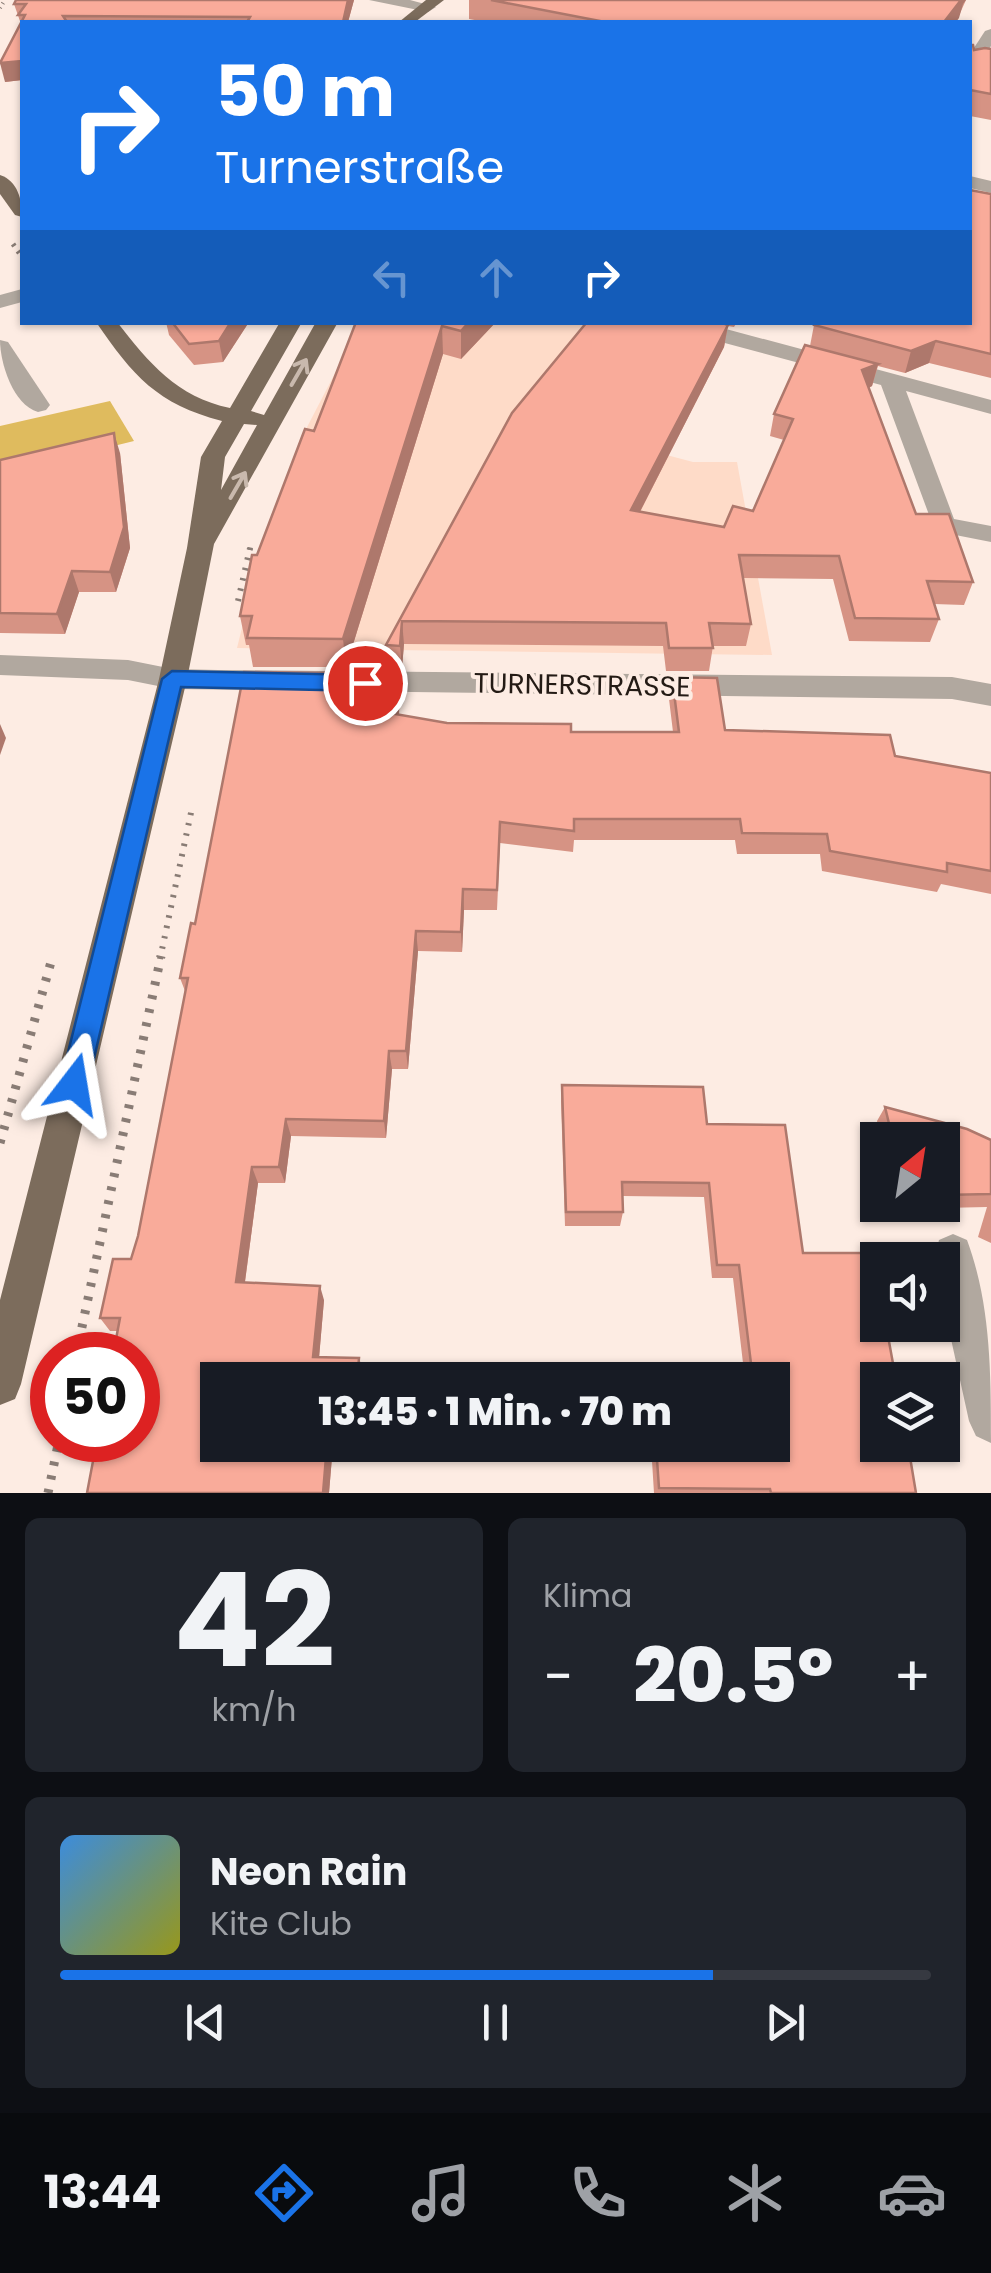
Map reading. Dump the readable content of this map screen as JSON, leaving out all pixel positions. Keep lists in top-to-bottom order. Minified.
{"streets":{"street":["TURNERSTRASSE"]},"north":"top right","page":{"turn":["50 m","Turnerstraße"],"limit":"50","trip":"13:45 · 1 Min. · 70 m","tile":[["42","km/h"],"Klima"],"heat":["−","20.5°","+"],"song":["Neon Rain","Kite Club"],"tabs":"13:44"}}
